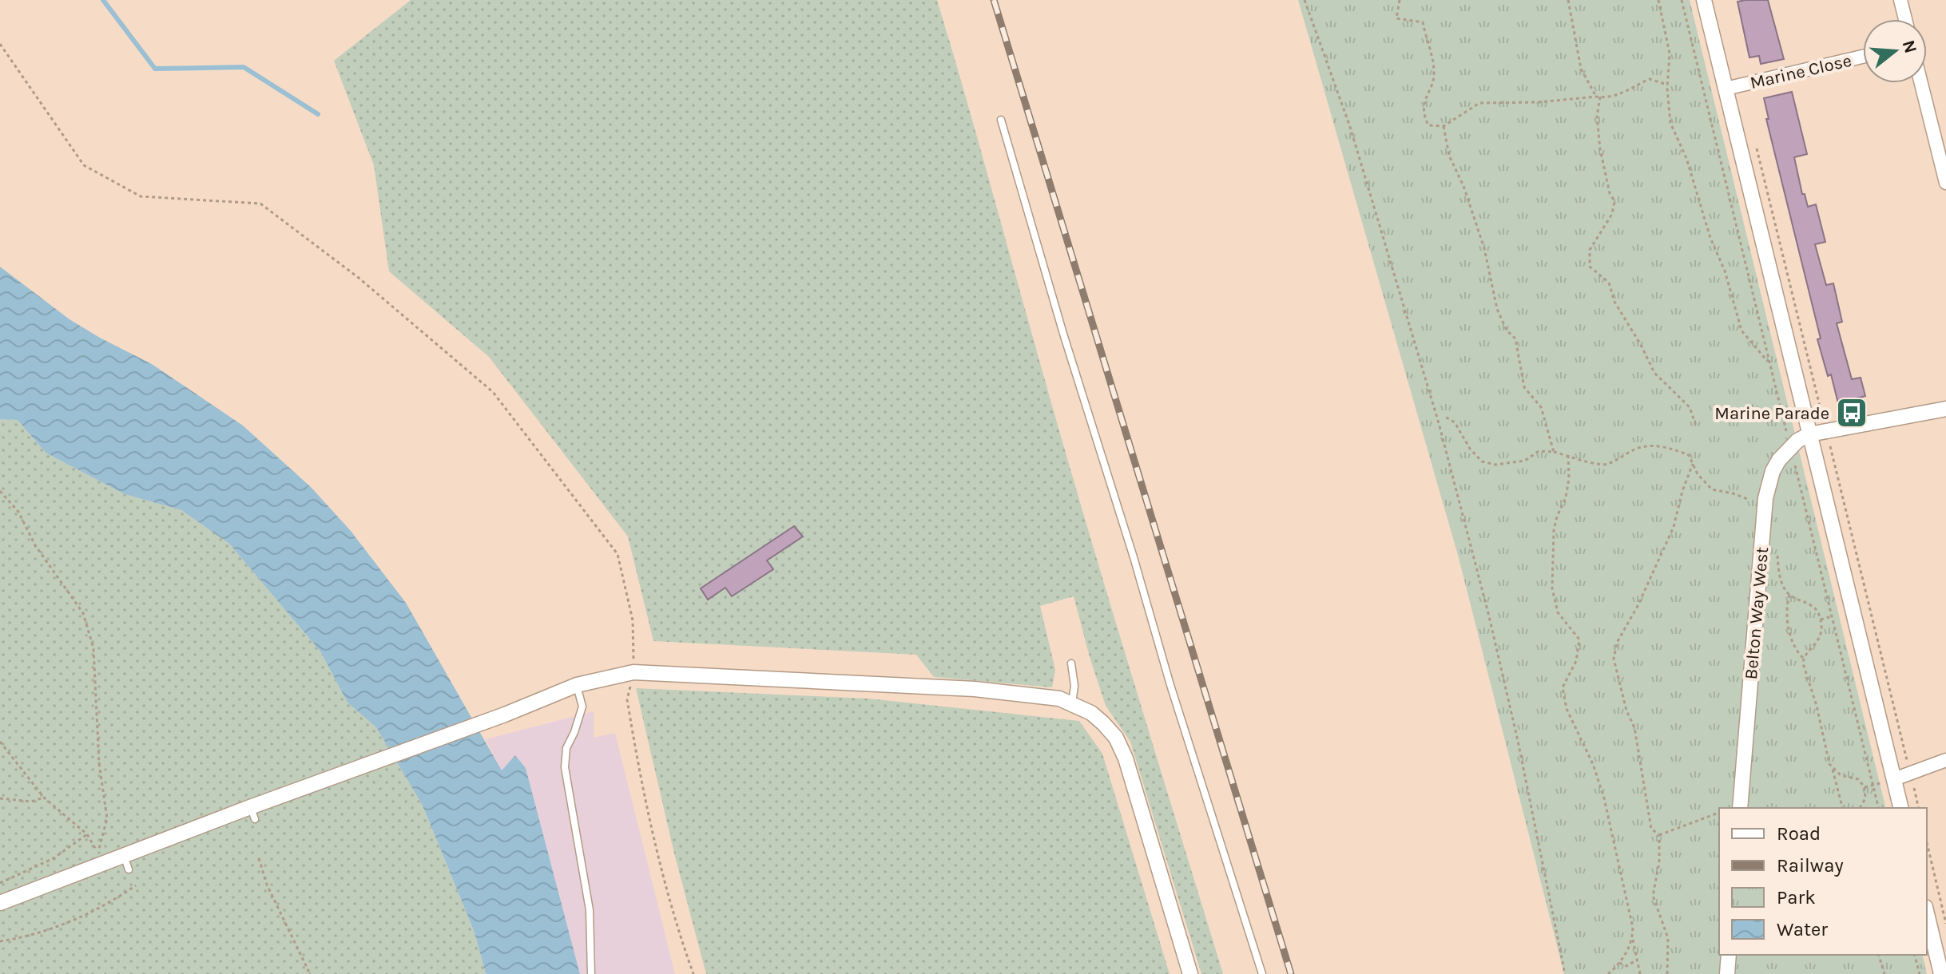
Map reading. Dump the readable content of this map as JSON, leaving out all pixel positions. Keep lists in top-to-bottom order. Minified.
{"streets":{"street":["Marine Close","Belton Way West"]},"places":{"bus stop":["Marine Parade"]},"legend":["Road","Railway","Park","Water"],"north":"right"}
